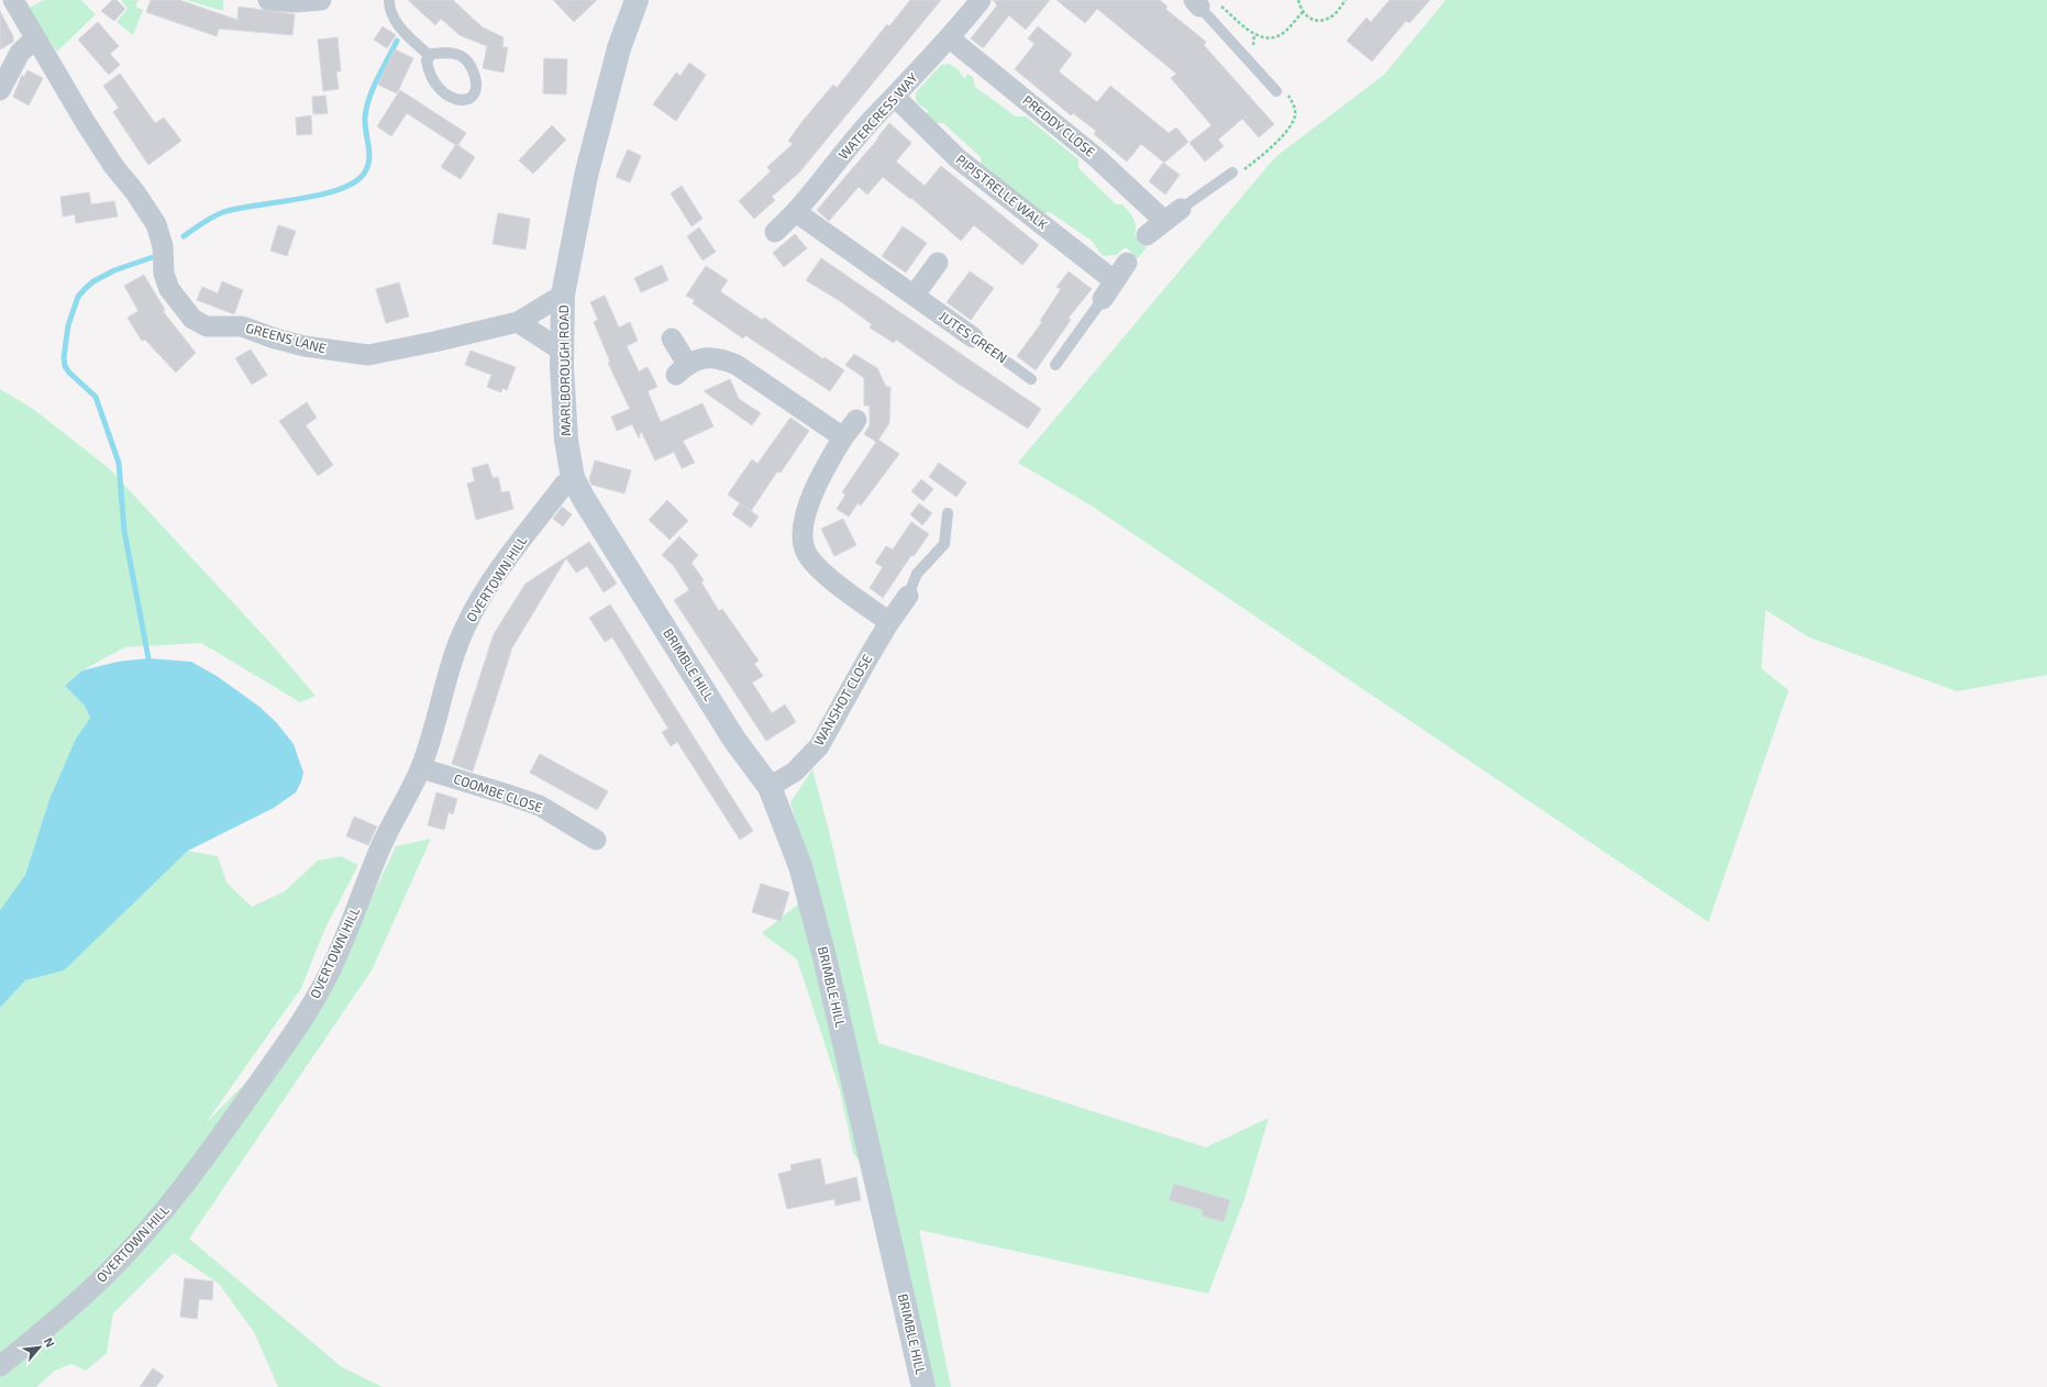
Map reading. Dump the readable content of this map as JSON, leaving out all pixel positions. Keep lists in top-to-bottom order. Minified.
{"streets":{"main road":["MARLBOROUGH ROAD","BRIMBLE HILL"],"street":["WATERCRESS WAY","PREDDY CLOSE","PIPISTRELLE WALK","JUTES GREEN","GREENS LANE","OVERTOWN HILL","WANSHOT CLOSE","COOMBE CLOSE"]},"crossings":[["WATERCRESS WAY","PREDDY CLOSE"],["WATERCRESS WAY","PIPISTRELLE WALK"],["WATERCRESS WAY","JUTES GREEN"],["GREENS LANE","MARLBOROUGH ROAD"],["MARLBOROUGH ROAD","OVERTOWN HILL"],["MARLBOROUGH ROAD","BRIMBLE HILL"],["OVERTOWN HILL","COOMBE CLOSE"],["BRIMBLE HILL","WANSHOT CLOSE"]],"north":"top right"}
